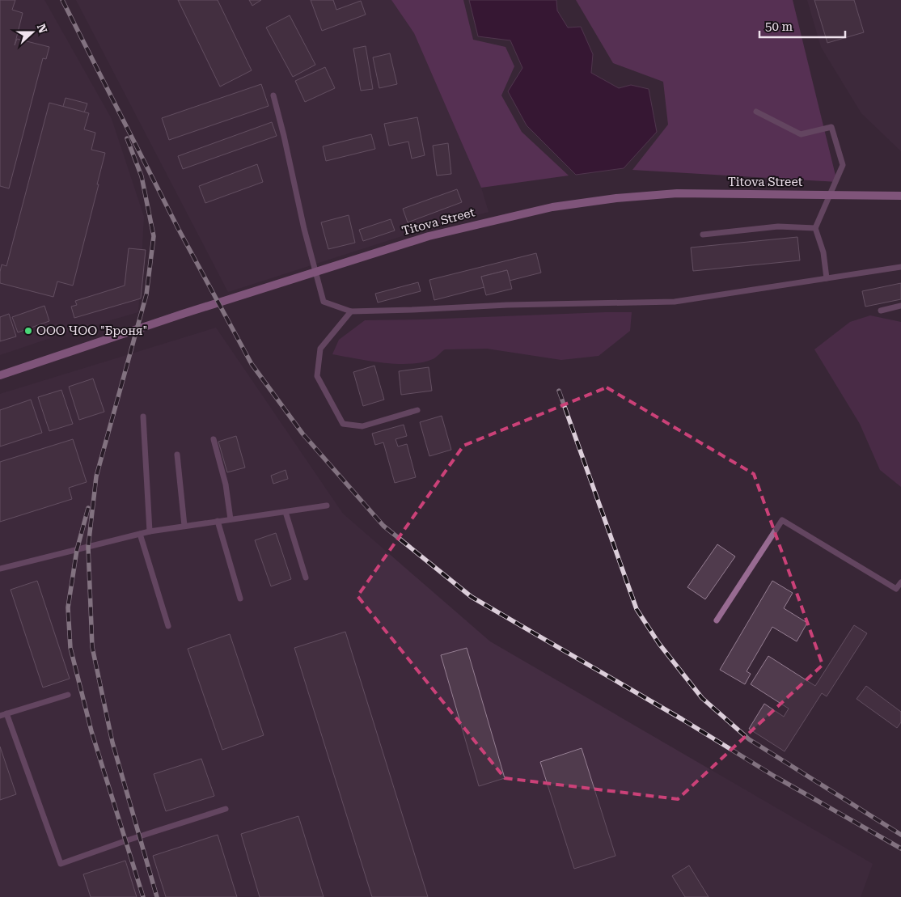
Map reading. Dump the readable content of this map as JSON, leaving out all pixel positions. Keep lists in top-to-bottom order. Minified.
{"streets":{"main road":["Titova Street"]},"places":["ООО ЧОО \"Броня\""],"scale_bar":"50 m","north":"right"}
